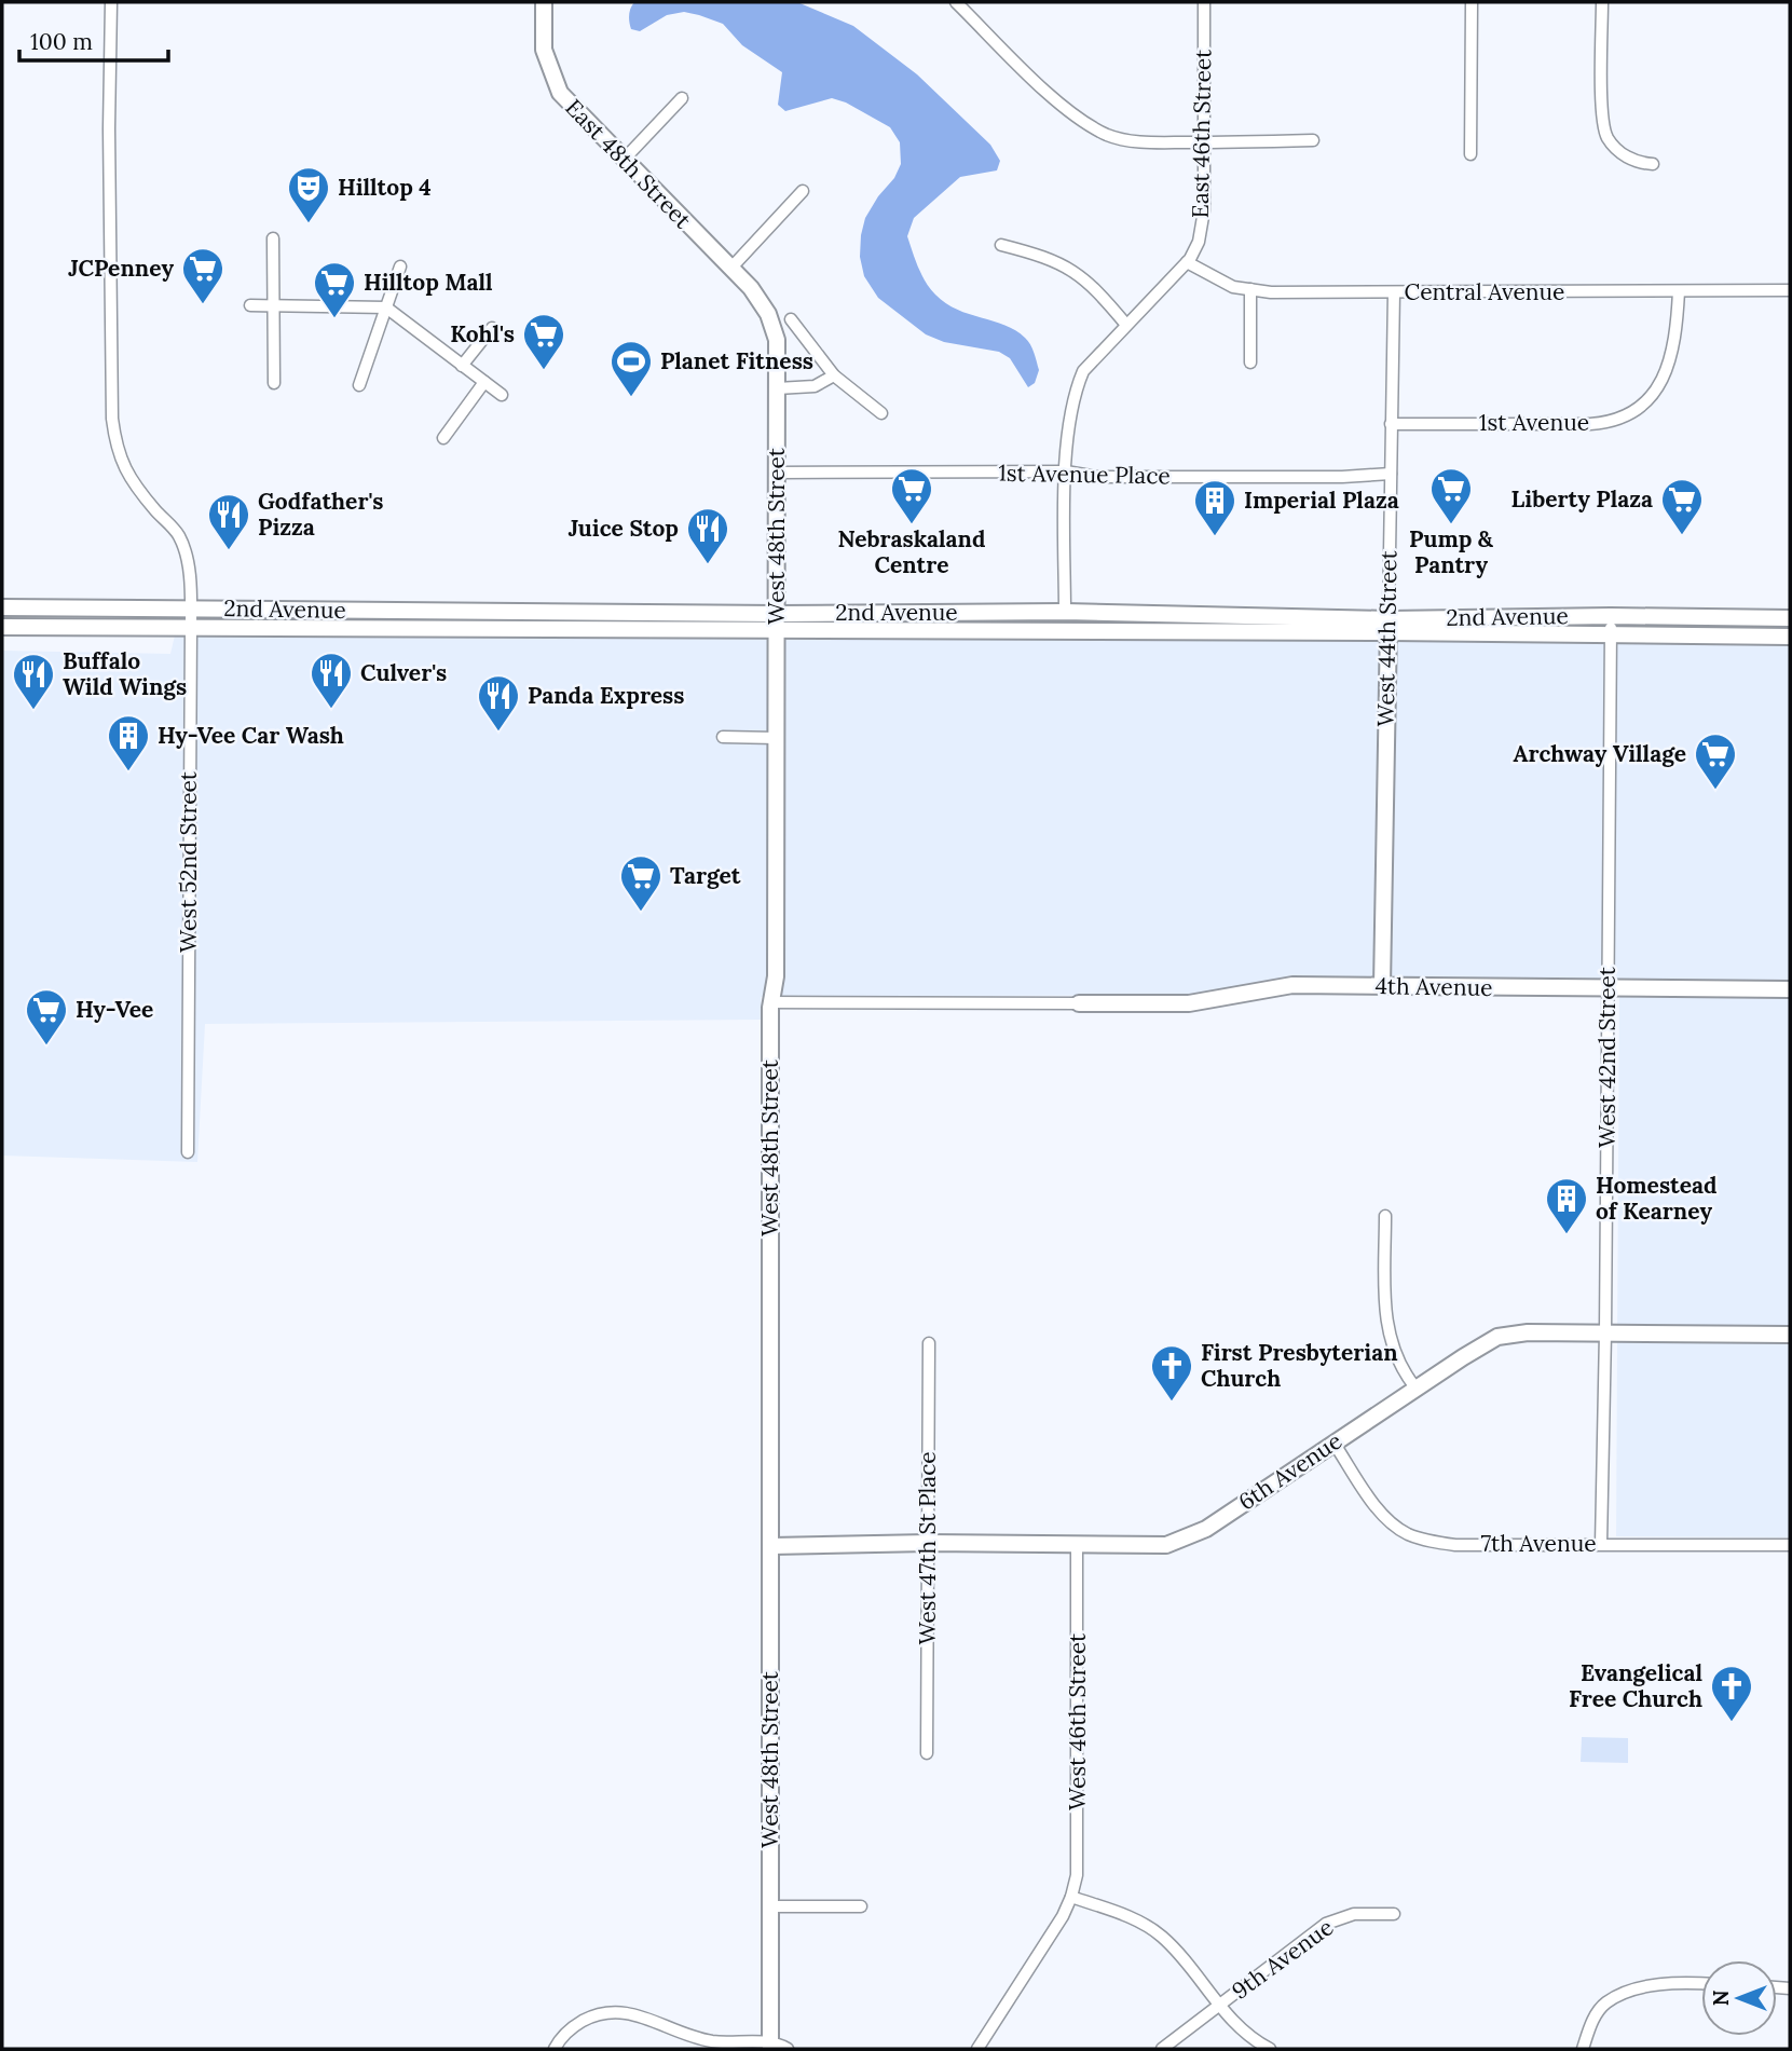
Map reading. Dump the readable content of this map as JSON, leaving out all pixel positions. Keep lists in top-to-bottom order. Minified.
{"streets":{"street":["East 46th Street","East 48th Street","Central Avenue","1st Avenue","1st Avenue Place","West 48th Street","2nd Avenue","West 44th Street","West 52nd Street","4th Avenue","West 42nd Street","6th Avenue","7th Avenue","West 47th St Place","West 46th Street","9th Avenue"]},"crossings":[["East 46th Street","Central Avenue"],["East 48th Street","West 48th Street"],["Central Avenue","1st Avenue"],["Central Avenue","West 44th Street"],["1st Avenue","West 44th Street"],["1st Avenue Place","West 48th Street"],["1st Avenue Place","West 44th Street"],["West 48th Street","2nd Avenue"],["West 48th Street","6th Avenue"],["2nd Avenue","West 44th Street"],["2nd Avenue","West 52nd Street"],["2nd Avenue","West 42nd Street"],["West 44th Street","4th Avenue"],["4th Avenue","West 42nd Street"],["West 42nd Street","6th Avenue"],["West 42nd Street","7th Avenue"],["6th Avenue","7th Avenue"],["6th Avenue","West 47th St Place"],["6th Avenue","West 46th Street"]],"places":{"theatre":["Hilltop 4"],"supermarket":["JCPenney","Hilltop Mall","Kohl's","Nebraskaland Centre","Pump & Pantry","Liberty Plaza","Archway Village","Target","Hy-Vee"],"sports":["Planet Fitness"],"building":["Imperial Plaza","Hy-Vee Car Wash","Homestead of Kearney"],"restaurant":["Godfather's Pizza","Juice Stop","Culver's","Buffalo Wild Wings","Panda Express"],"church":["First Presbyterian Church","Evangelical Free Church"]},"scale_bar":"100 m","north":"left"}
